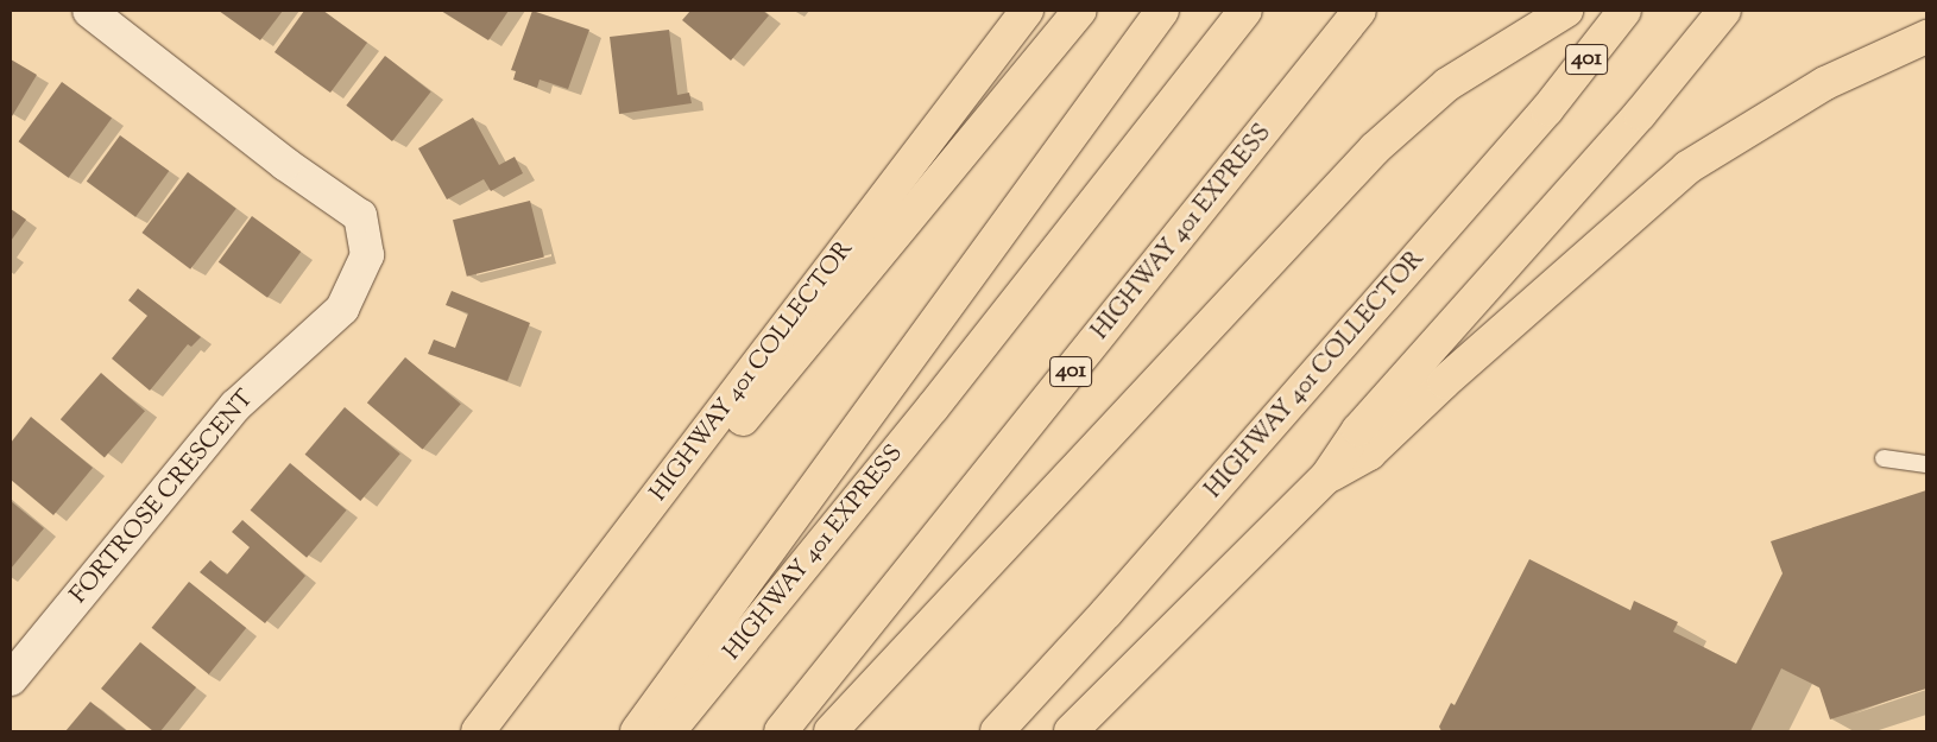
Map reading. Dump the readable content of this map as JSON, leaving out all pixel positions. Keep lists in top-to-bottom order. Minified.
{"streets":{"highway":["401","HIGHWAY 401 EXPRESS","HIGHWAY 401 COLLECTOR"],"street":["FORTROSE CRESCENT"]}}
